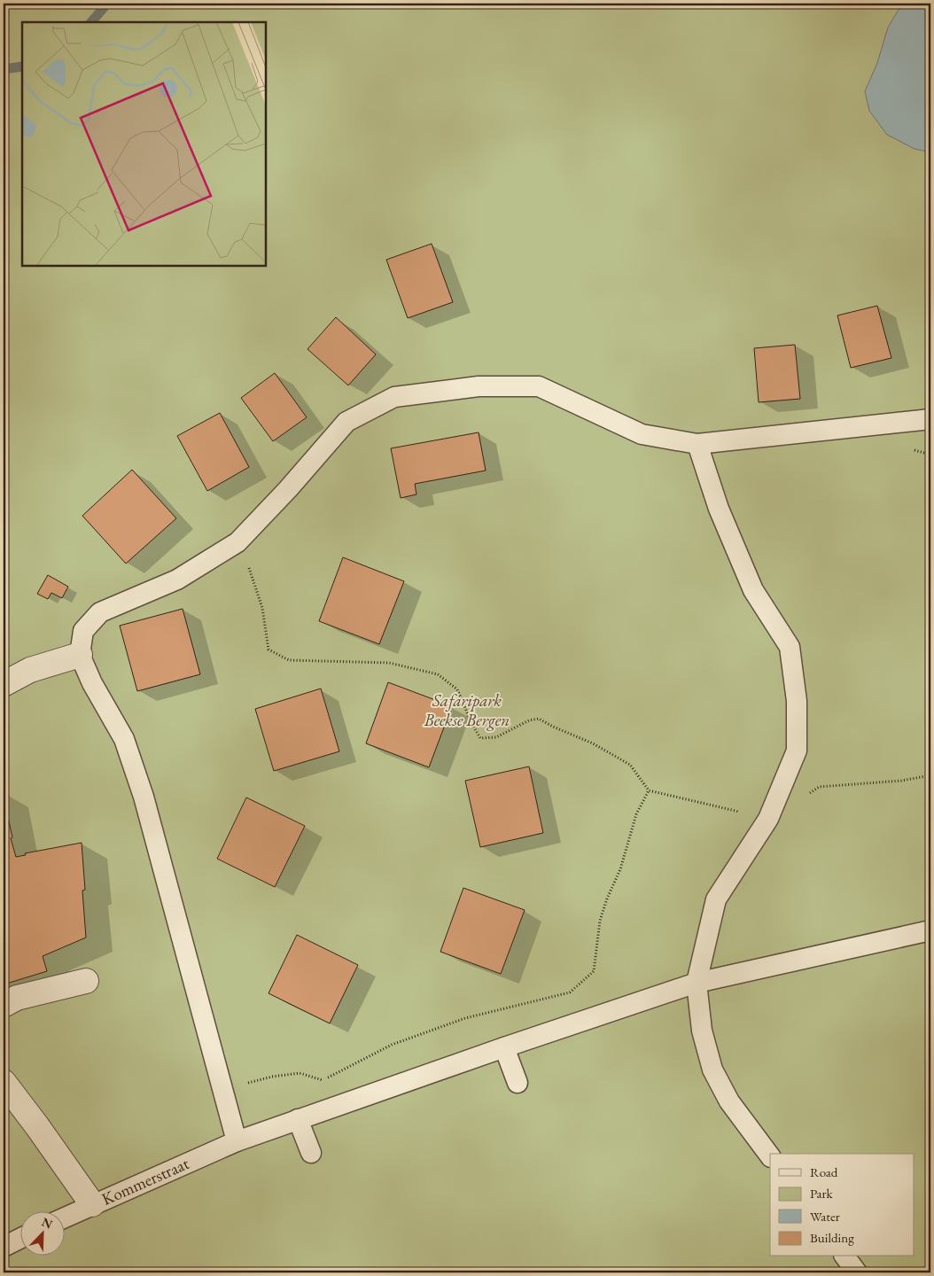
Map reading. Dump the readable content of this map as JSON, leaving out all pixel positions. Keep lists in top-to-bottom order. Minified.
{"streets":{"lane":["Kommerstraat"]},"parks":["Safaripark Beekse Bergen"],"legend":["Road","Park","Water","Building"],"north":"top right"}
